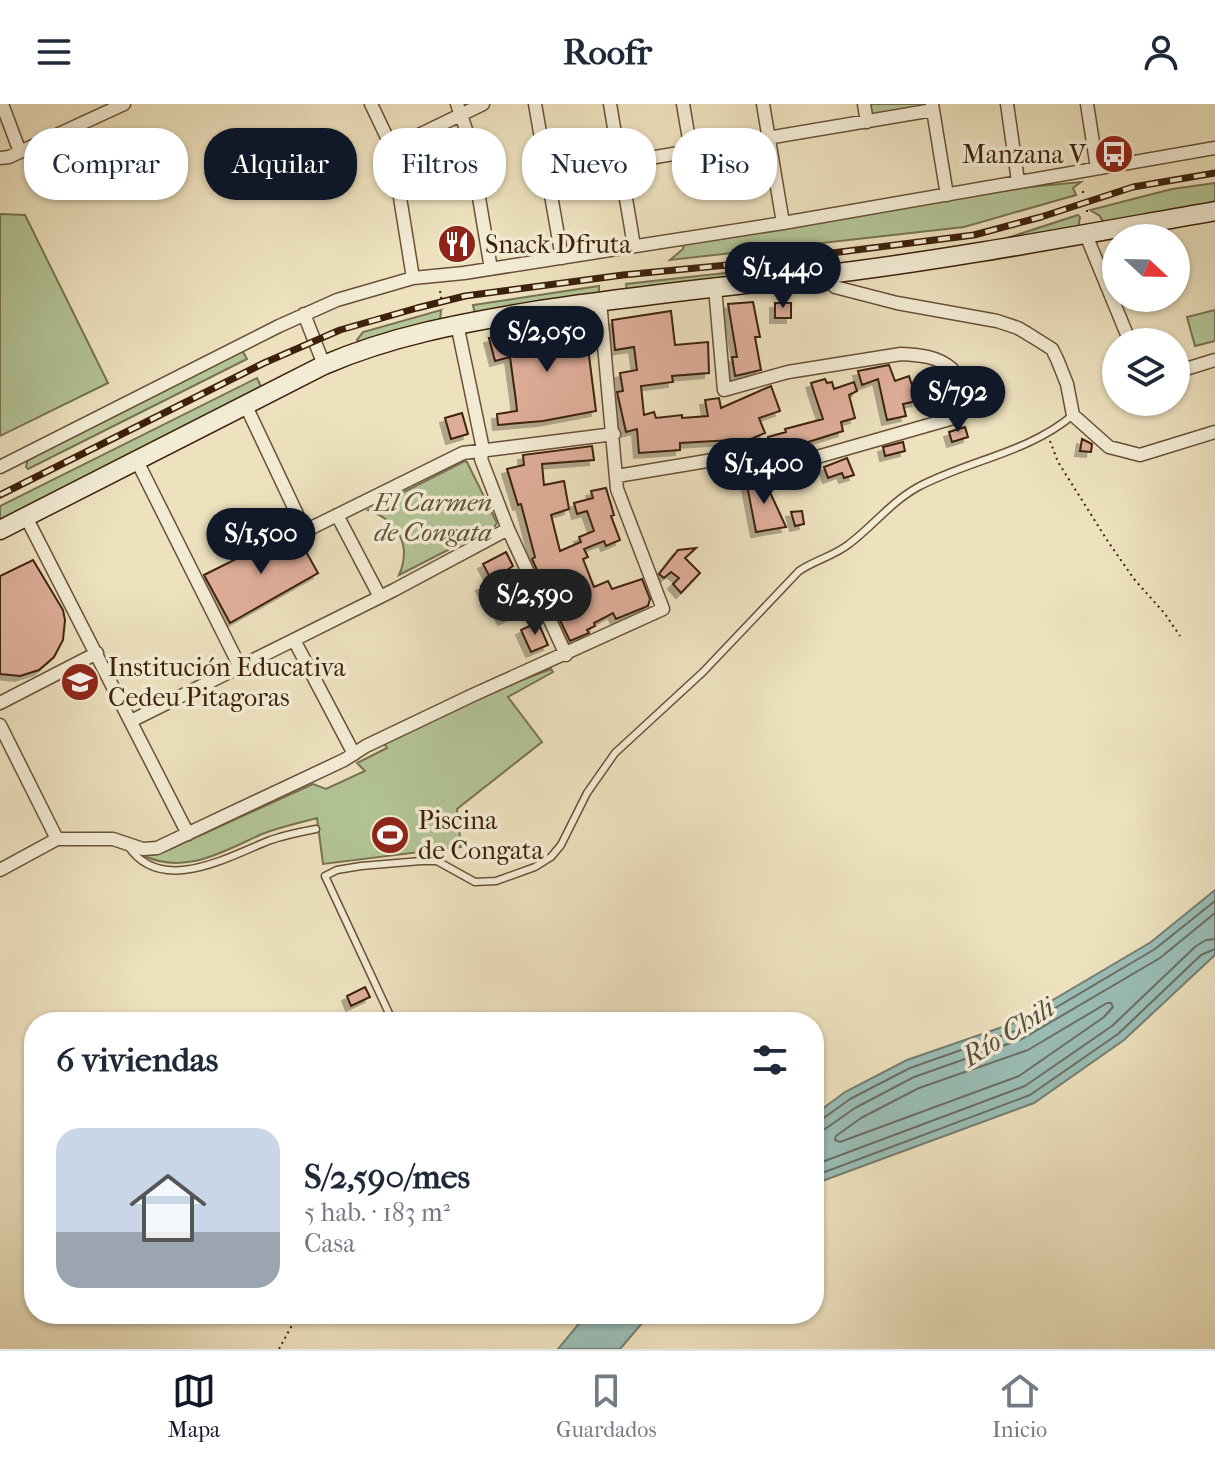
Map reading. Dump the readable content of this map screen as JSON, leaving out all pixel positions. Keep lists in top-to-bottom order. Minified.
{"water":["Río Chili"],"parks":["El Carmen de Congata"],"places":{"bus stop":["Manzana V"],"restaurant":["Snack Dfruta"],"school or university":["Institución Educativa Cedeu Pitagoras"],"sports":["Piscina de Congata"]},"north":"right","page":{"header":"Roofr","chip":["Comprar","Alquilar","Filtros","Nuevo","Piso"],"price":["S/1,440","S/2,050","S/792","S/1,400","S/1,500","S/2,590"],"heading":"6 viviendas","list":[{"name":"S/2,590/mes","note":"5 hab. · 183 m² · Casa"}],"tabs":["Mapa","Guardados","Inicio"]}}
